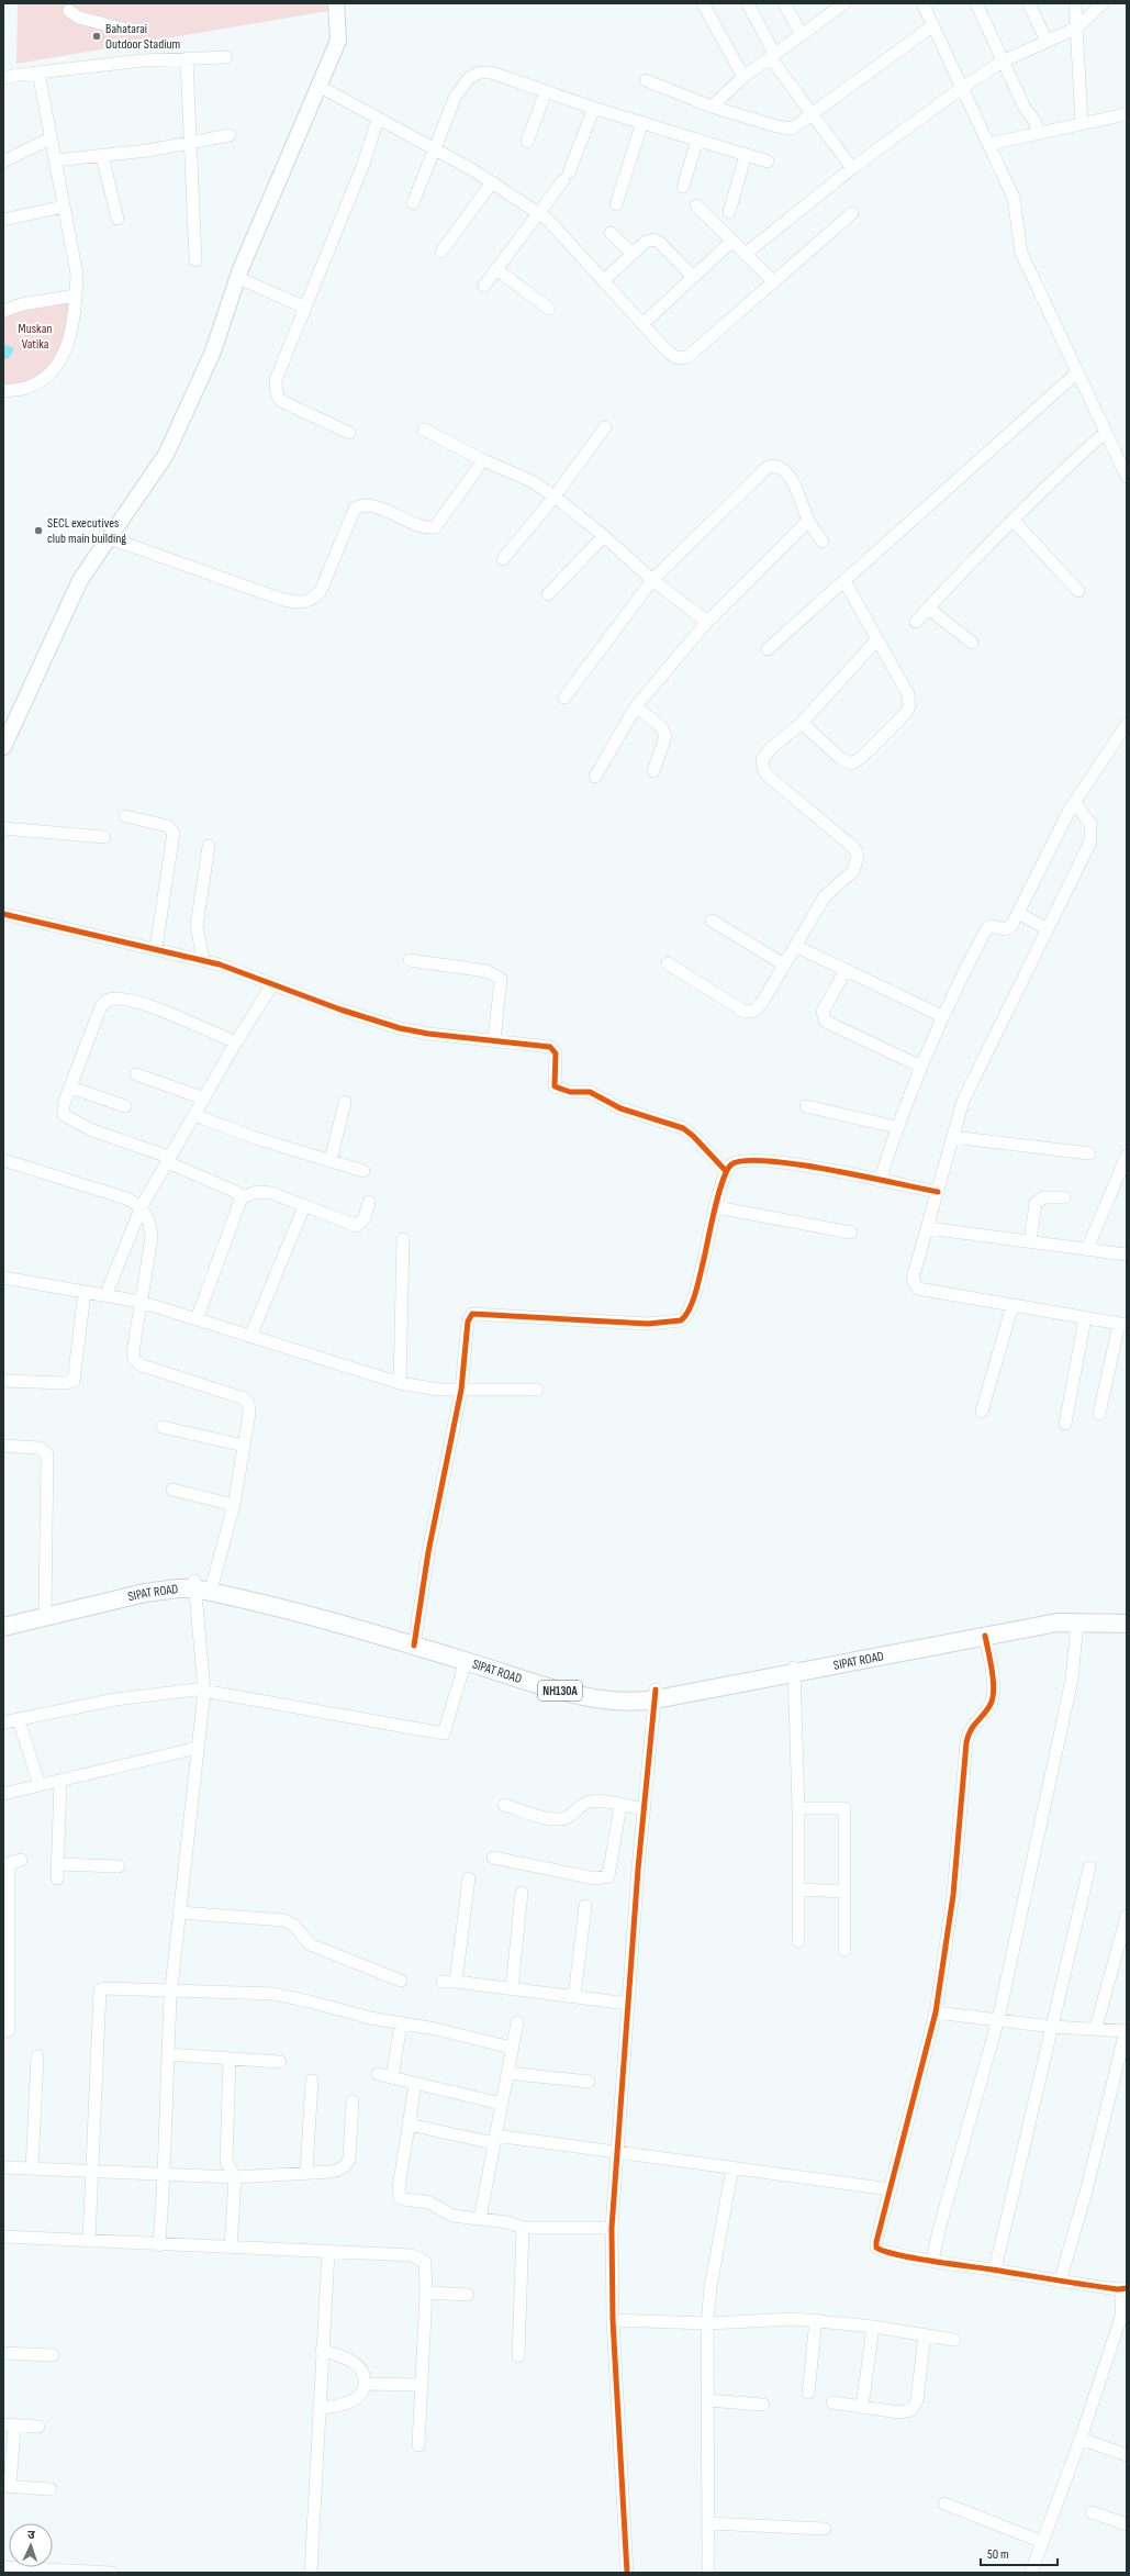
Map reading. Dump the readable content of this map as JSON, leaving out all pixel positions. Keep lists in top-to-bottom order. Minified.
{"streets":{"highway":["SIPAT ROAD","NH130A"]},"parks":["Muskan Vatika"],"places":["Bahatarai Outdoor Stadium","SECL executives club main building"],"scale_bar":"50 m","north":"top"}
